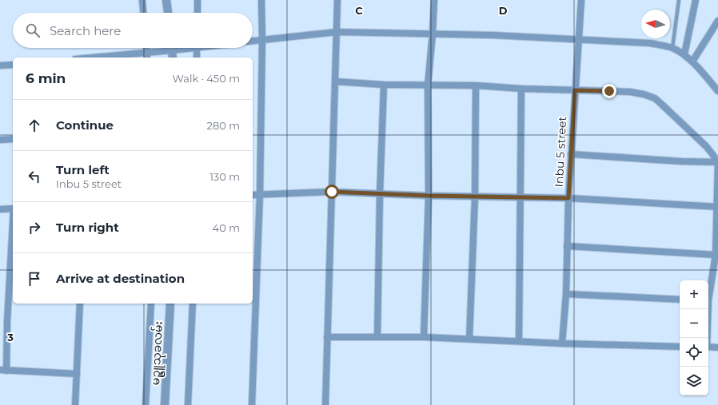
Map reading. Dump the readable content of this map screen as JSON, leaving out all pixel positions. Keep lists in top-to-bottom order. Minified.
{"streets":{"street":["Inbu 5 street","မဥ္ဇူသုခလမ်း"]},"north":"left","page":{"search":"Search here","heading":["6 min","Walk · 450 m"],"list":[["Continue","280 m"],["Turn left","Inbu 5 street","130 m"],["Turn right","40 m"],"Arrive at destination"],"map_buttons":["+","−"]},"grid":{"columns":["C","D"],"rows":["3"]}}
